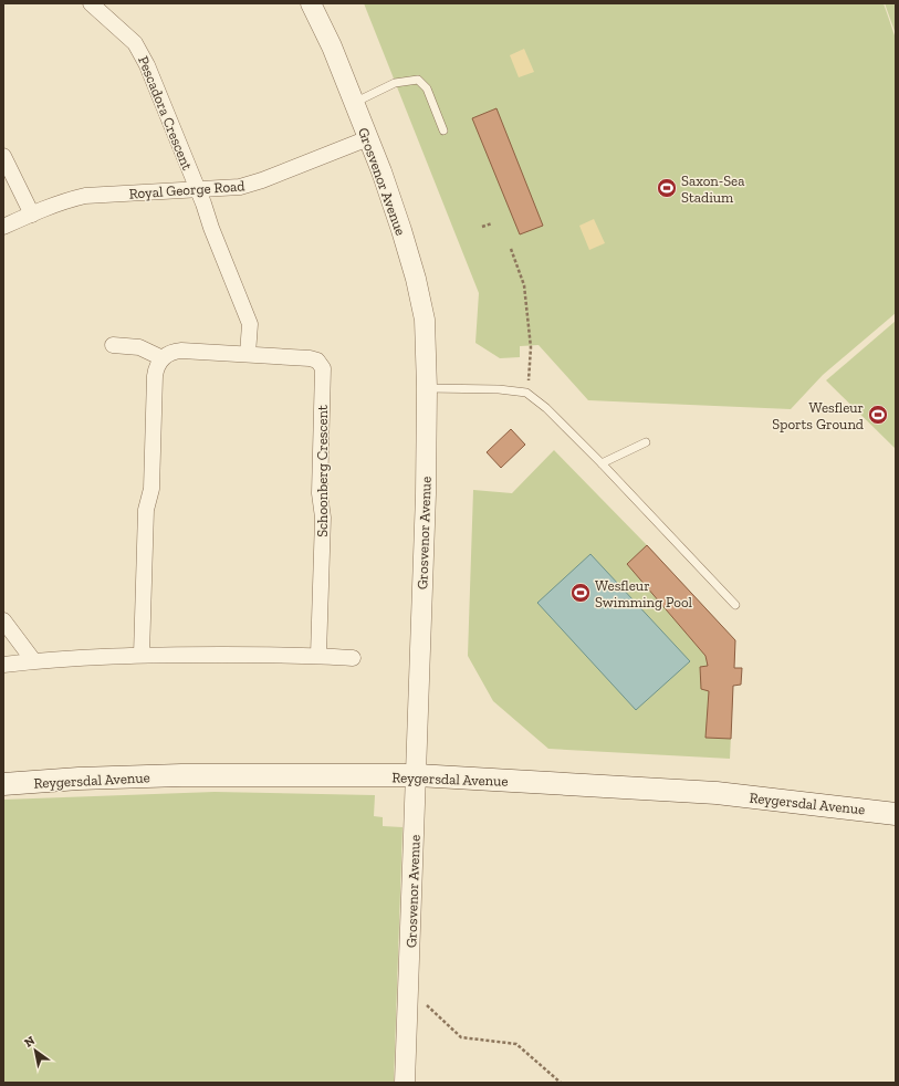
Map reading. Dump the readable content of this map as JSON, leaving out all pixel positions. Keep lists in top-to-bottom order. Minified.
{"streets":{"main road":["Reygersdal Avenue"],"street":["Pescadora Crescent","Grosvenor Avenue","Royal George Road","Schoonberg Crescent"]},"crossings":[["Pescadora Crescent","Royal George Road"],["Grosvenor Avenue","Royal George Road"],["Grosvenor Avenue","Reygersdal Avenue"]],"places":{"sports":["Saxon-Sea Stadium","Wesfleur Sports Ground","Wesfleur Swimming Pool"]},"north":"top left"}
